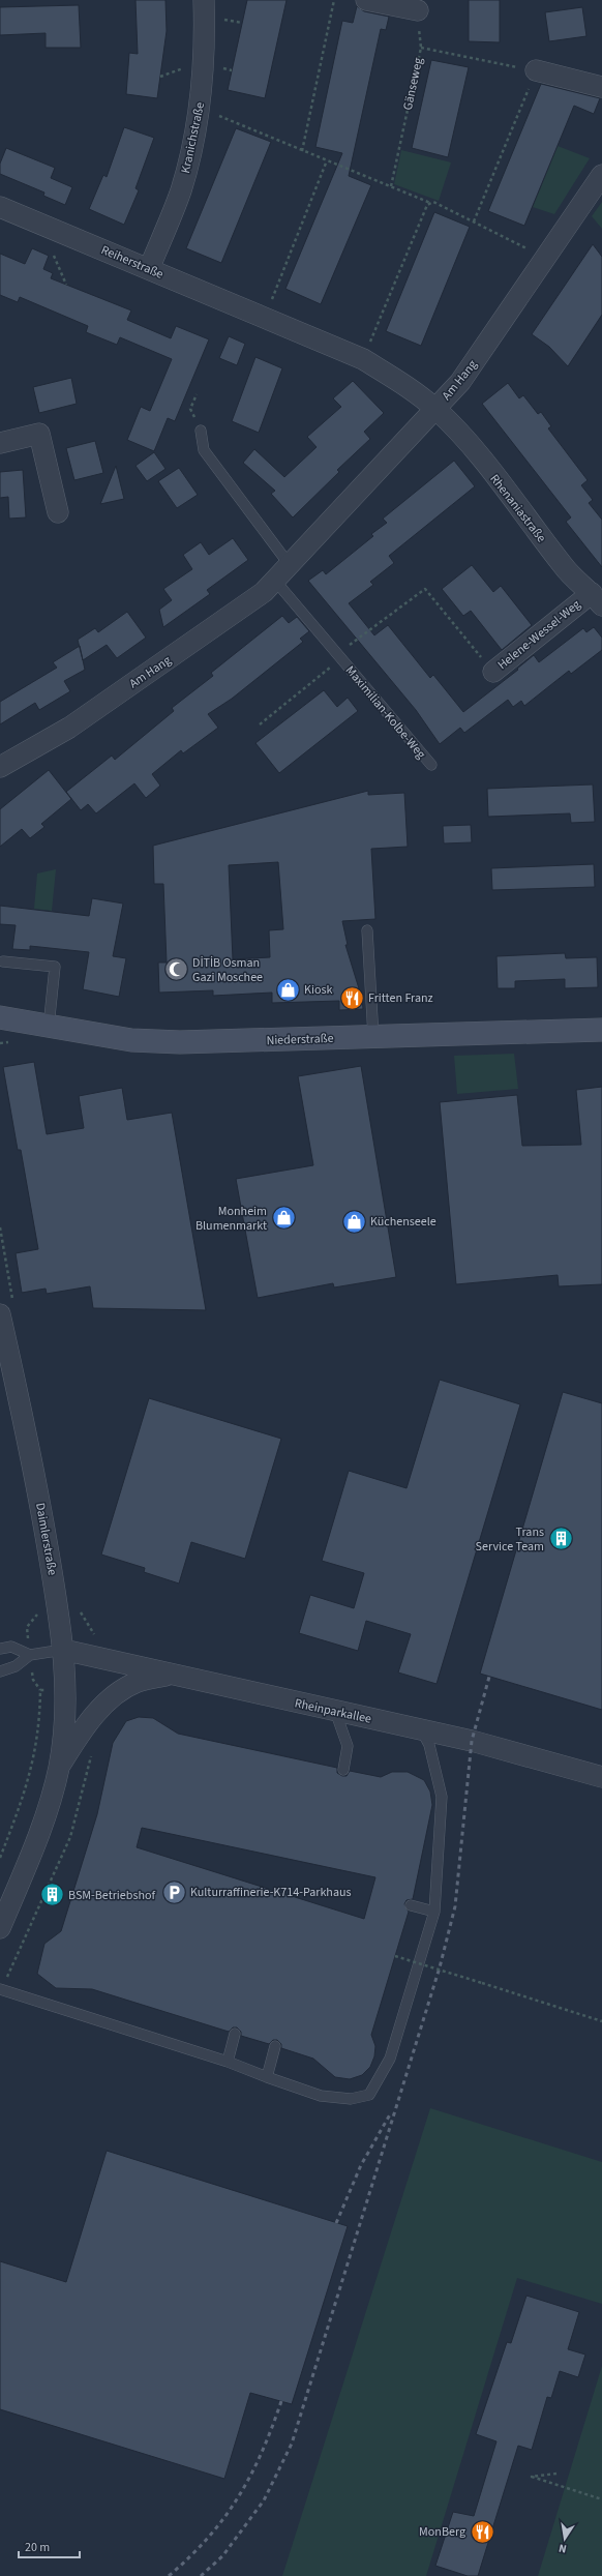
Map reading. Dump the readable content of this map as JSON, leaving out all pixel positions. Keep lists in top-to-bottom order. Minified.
{"streets":{"street":["Kranichstraße","Reiherstraße","Am Hang","Rhenaniastraße","Helene-Wessel-Weg","Niederstraße","Daimlerstraße","Rheinparkallee"],"lane":["Maximilian-Kolbe-Weg"],"path":["Gänseweg"]},"crossings":[["Kranichstraße","Reiherstraße"],["Reiherstraße","Am Hang"],["Reiherstraße","Rhenaniastraße"],["Am Hang","Rhenaniastraße"],["Am Hang","Maximilian-Kolbe-Weg"],["Rhenaniastraße","Helene-Wessel-Weg"],["Helene-Wessel-Weg","Maximilian-Kolbe-Weg"],["Daimlerstraße","Rheinparkallee"]],"places":{"mosque":["DİTİB Osman Gazi Moschee"],"shop":["Kiosk","Monheim Blumenmarkt","Küchenseele"],"restaurant":["Fritten Franz","MonBerg"],"building":["Trans Service Team","BSM-Betriebshof"],"parking":["Kulturraffinerie-K714-Parkhaus"]},"scale_bar":"20 m","north":"bottom"}
